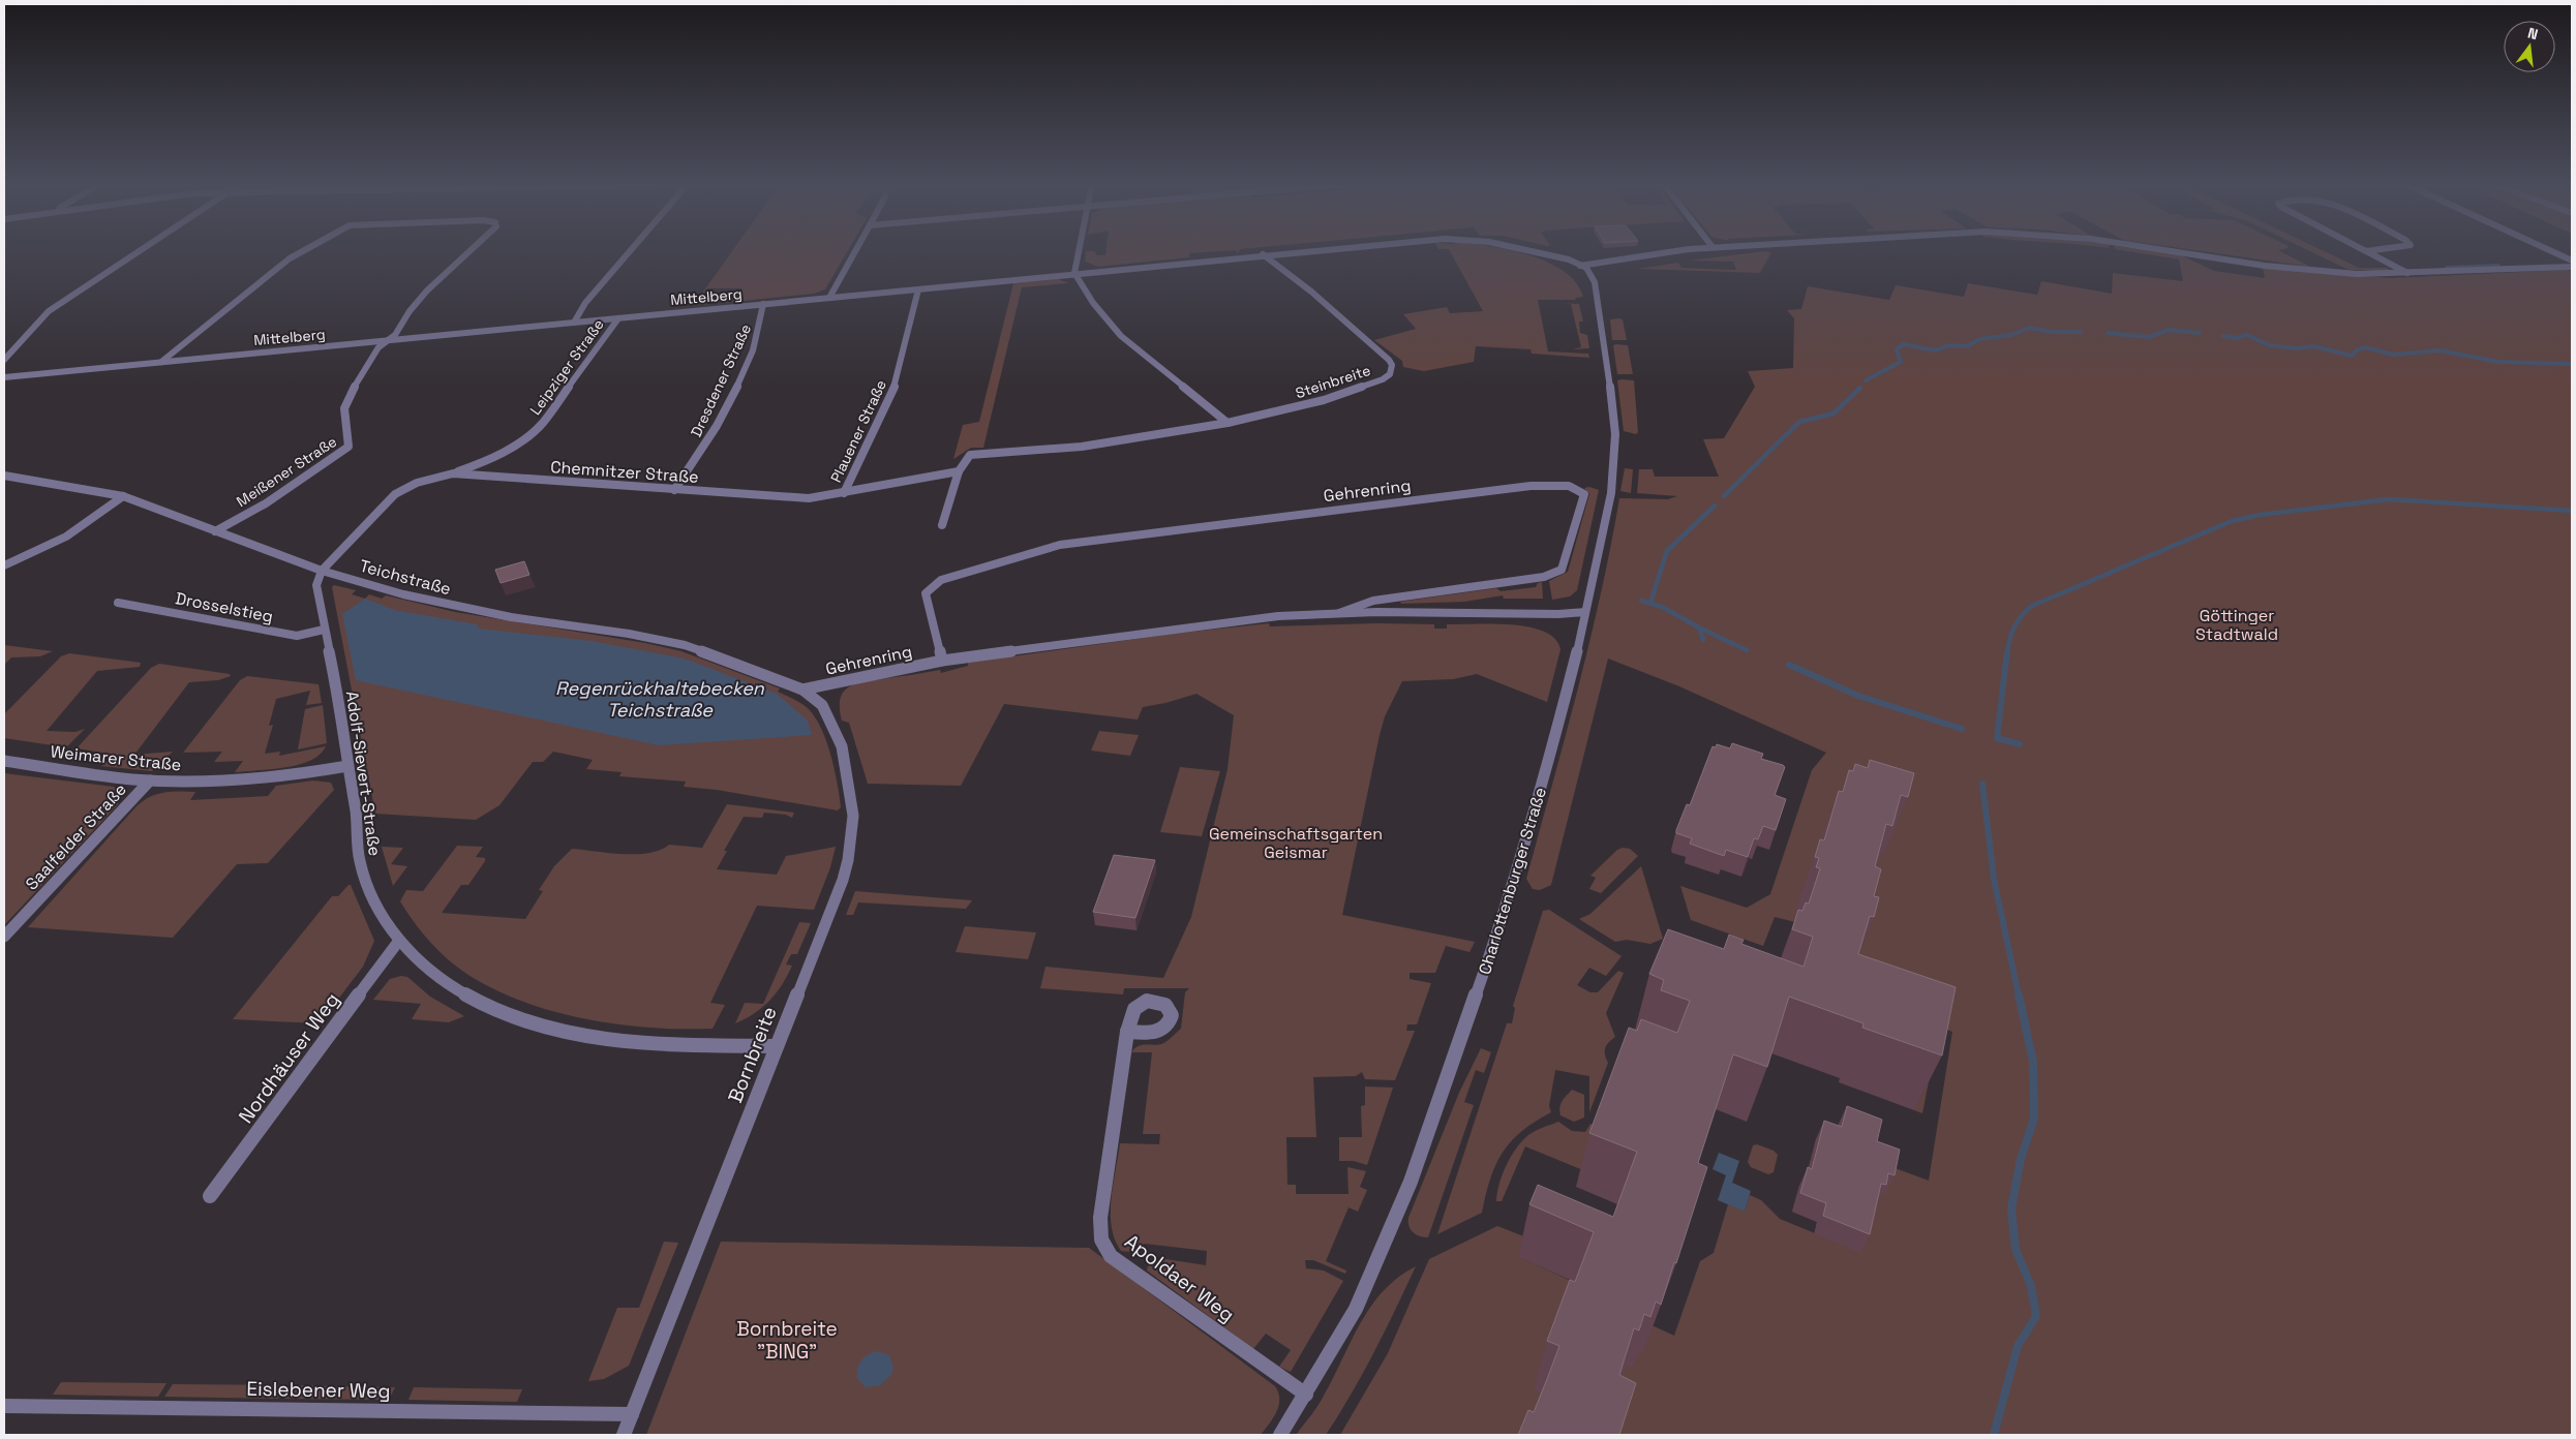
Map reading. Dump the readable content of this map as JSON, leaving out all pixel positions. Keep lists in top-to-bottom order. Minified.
{"streets":{"street":["Mittelberg","Leipziger Straße","Dresdener Straße","Steinbreite","Plauener Straße","Meißener Straße","Chemnitzer Straße","Gehrenring","Teichstraße","Drosselstieg","Weimarer Straße","Adolf-Sievert-Straße","Saalfelder Straße","Charlottenburger Straße","Bornbreite","Nordhäuser Weg","Apoldaer Weg","Eislebener Weg"]},"crossings":[["Mittelberg","Leipziger Straße"],["Mittelberg","Dresdener Straße"],["Mittelberg","Steinbreite"],["Mittelberg","Plauener Straße"],["Mittelberg","Meißener Straße"],["Mittelberg","Charlottenburger Straße"],["Leipziger Straße","Chemnitzer Straße"],["Dresdener Straße","Chemnitzer Straße"],["Steinbreite","Chemnitzer Straße"],["Plauener Straße","Chemnitzer Straße"],["Meißener Straße","Teichstraße"],["Chemnitzer Straße","Teichstraße"],["Chemnitzer Straße","Adolf-Sievert-Straße"],["Gehrenring","Teichstraße"],["Gehrenring","Charlottenburger Straße"],["Gehrenring","Bornbreite"],["Teichstraße","Adolf-Sievert-Straße"],["Teichstraße","Bornbreite"],["Drosselstieg","Adolf-Sievert-Straße"],["Weimarer Straße","Adolf-Sievert-Straße"],["Weimarer Straße","Saalfelder Straße"],["Adolf-Sievert-Straße","Bornbreite"],["Adolf-Sievert-Straße","Nordhäuser Weg"],["Charlottenburger Straße","Apoldaer Weg"],["Bornbreite","Eislebener Weg"]],"water":["Regenrückhaltebecken Teichstraße"],"parks":["Göttinger Stadtwald","Gemeinschaftsgarten Geismar","Bornbreite \"BING\""],"north":"top"}
